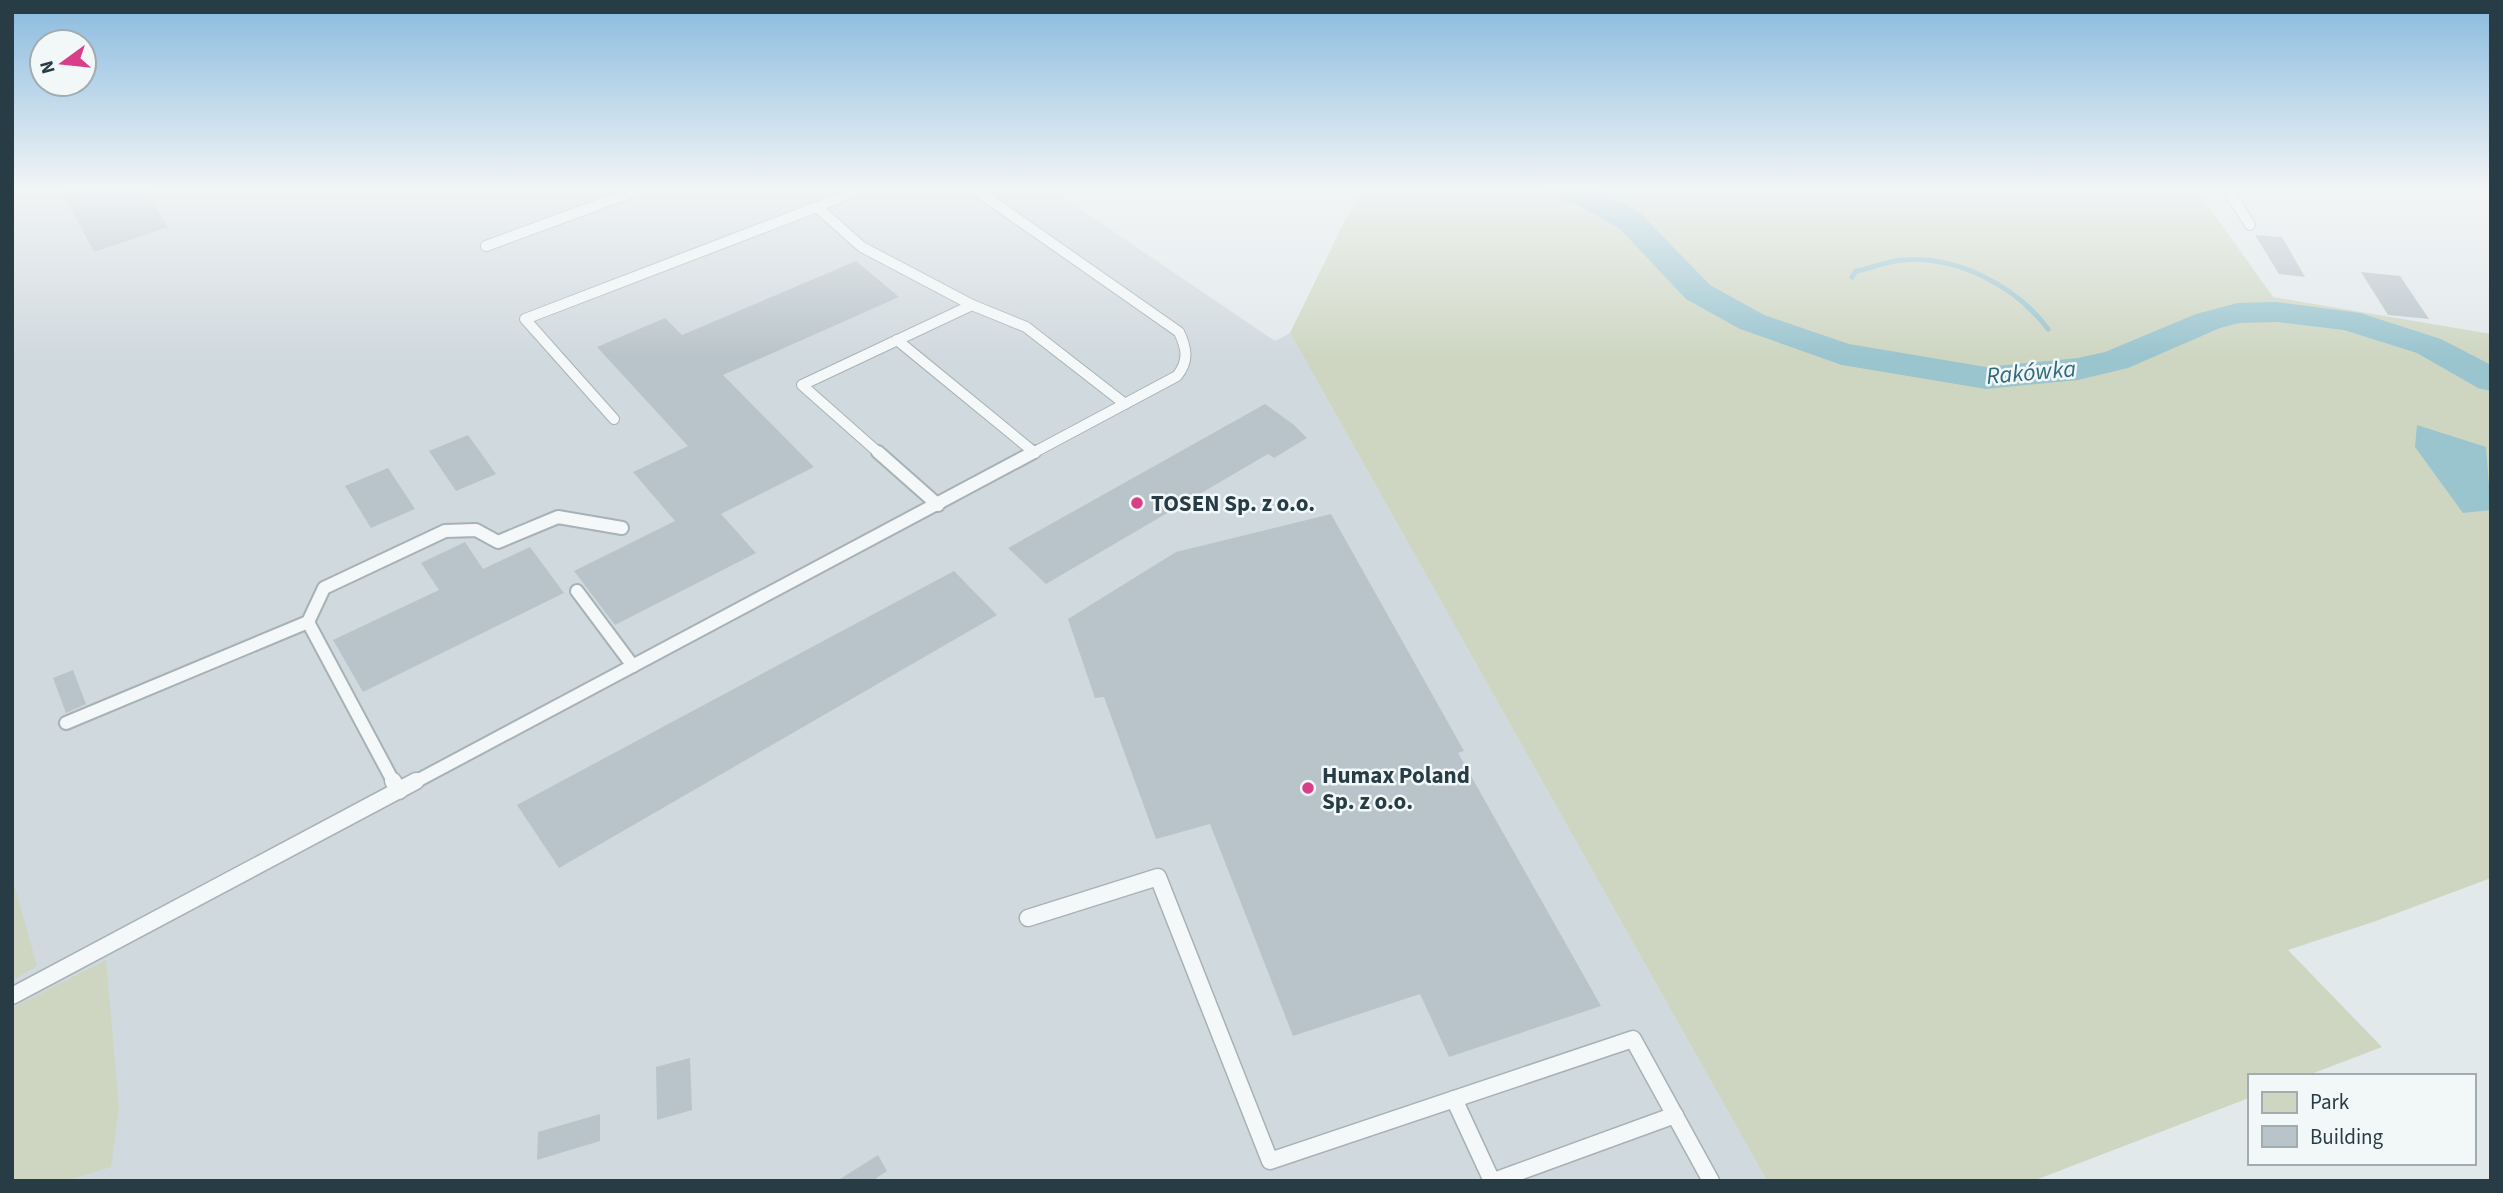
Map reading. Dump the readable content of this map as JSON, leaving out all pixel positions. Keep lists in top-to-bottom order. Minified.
{"water":["Rakówka"],"places":["TOSEN Sp. z o.o.","Humax Poland Sp. z o.o."],"legend":["Park","Building"],"north":"left"}
